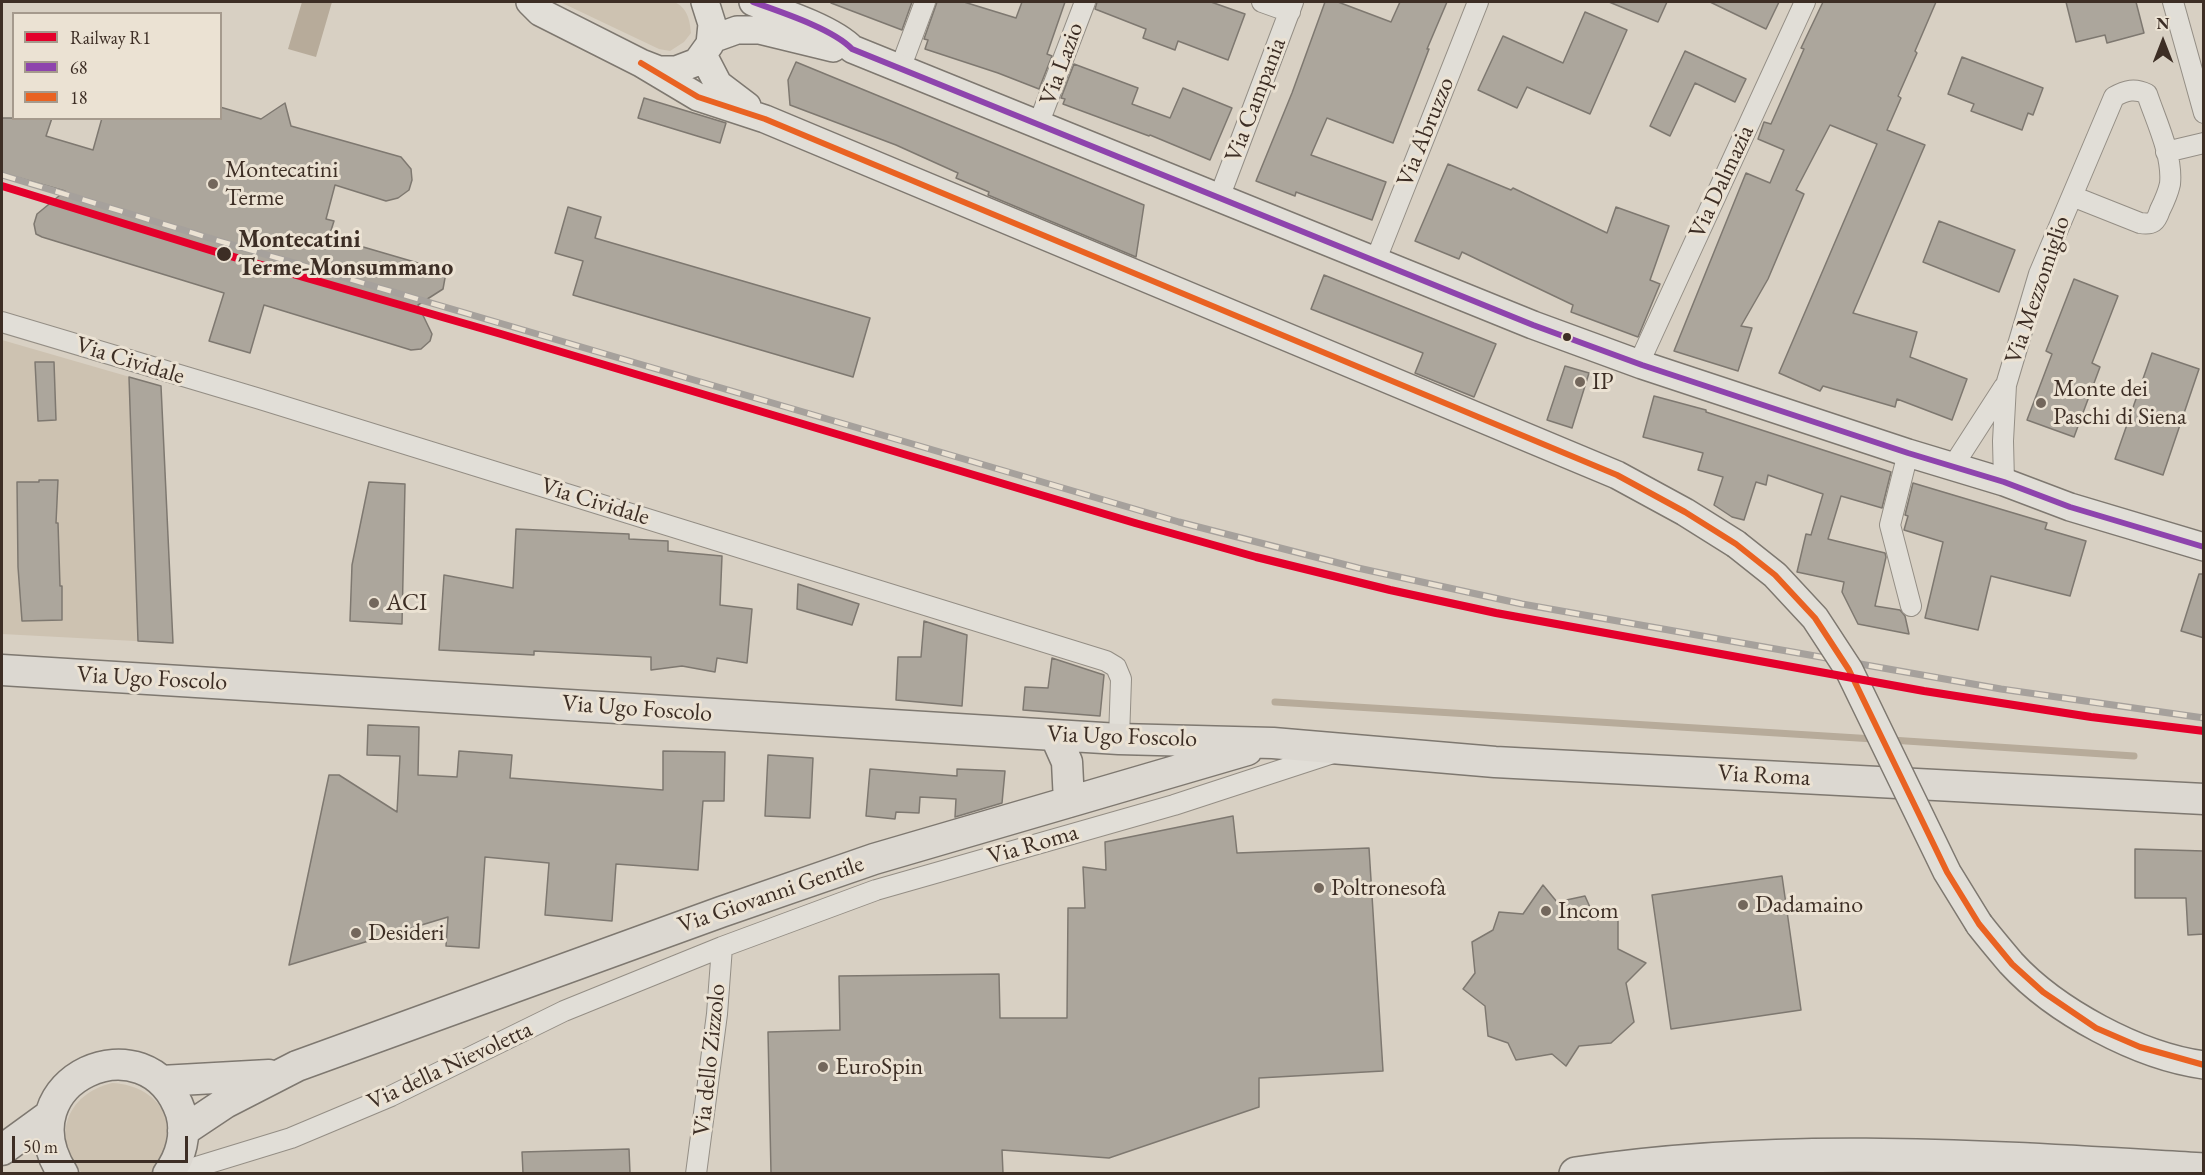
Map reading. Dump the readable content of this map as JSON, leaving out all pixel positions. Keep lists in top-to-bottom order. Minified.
{"streets":{"main road":["Via Ugo Foscolo","Via Roma","Via Giovanni Gentile"],"street":["Via Lazio","Via Campania","Via Abruzzo","Via Dalmazia","Via Mezzomiglio","Via Cividale","Via dello Zizzolo","Via della Nievoletta"]},"crossings":[["Via Cividale","Via Ugo Foscolo"],["Via Ugo Foscolo","Via Roma"],["Via Ugo Foscolo","Via Giovanni Gentile"],["Via Roma","Via Giovanni Gentile"],["Via Roma","Via dello Zizzolo"],["Via Roma","Via della Nievoletta"],["Via dello Zizzolo","Via della Nievoletta"]],"places":["Montecatini Terme","Montecatini Terme-Monsummano","IP","Monte dei Paschi di Siena","ACI","Poltronesofà","Dadamaino","Incom","Desideri","EuroSpin"],"lines":["transit line 68","transit line 18","rail line R1"],"legend":["Railway R1","68","18"],"scale_bar":"50 m","north":"top"}
